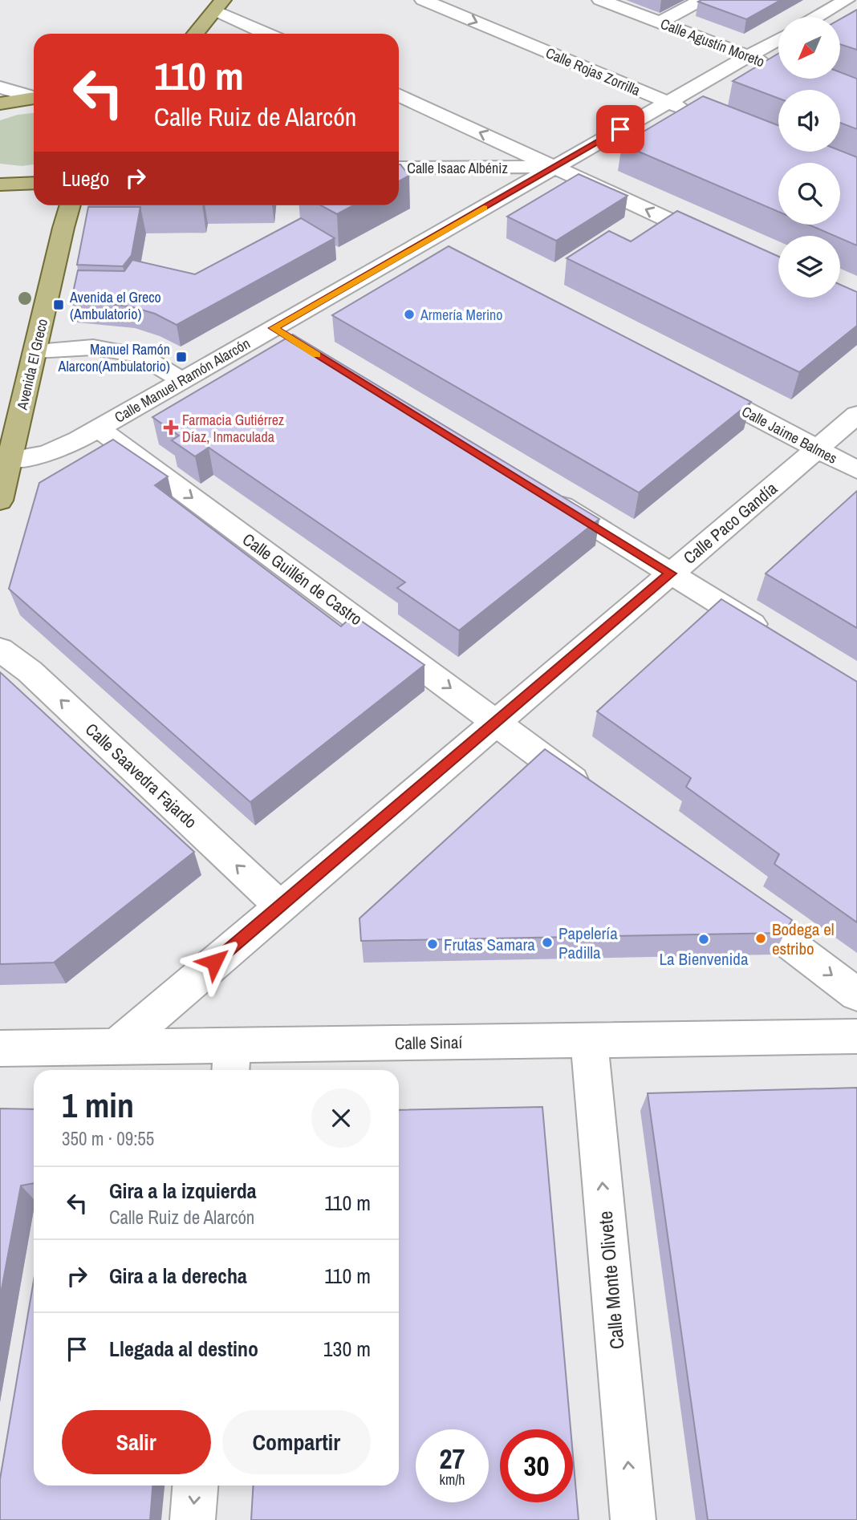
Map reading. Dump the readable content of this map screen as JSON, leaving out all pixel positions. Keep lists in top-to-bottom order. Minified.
{"streets":{"main road":["Avenida El Greco"],"street":["Calle Agustín Moreto","Calle Rojas Zorrilla","Calle Isaac Albéniz","Calle Manuel Ramón Alarcón","Calle Jaime Balmes","Calle Paco Gandía","Calle Guillén de Castro","Calle Saavedra Fajardo","Calle Sinaí","Calle Monte Olivete"]},"crossings":[["Calle Agustín Moreto","Calle Manuel Ramón Alarcón"],["Calle Rojas Zorrilla","Calle Manuel Ramón Alarcón"],["Calle Isaac Albéniz","Calle Manuel Ramón Alarcón"],["Avenida El Greco","Calle Manuel Ramón Alarcón"],["Calle Manuel Ramón Alarcón","Calle Guillén de Castro"],["Calle Jaime Balmes","Calle Paco Gandía"],["Calle Paco Gandía","Calle Guillén de Castro"],["Calle Paco Gandía","Calle Saavedra Fajardo"],["Calle Paco Gandía","Calle Sinaí"],["Calle Sinaí","Calle Monte Olivete"]],"one_way":["Calle Guillén de Castro","Calle Saavedra Fajardo","Calle Monte Olivete"],"places":{"transit":["Avenida el Greco (Ambulatorio)","Manuel Ramón Alarcon(Ambulatorio)"],"other":["Armería Merino","Bodega el estribo","La Bienvenida","Papelería Padilla","Frutas Samara"],"health":["Farmacia Gutiérrez Díaz, Inmaculada"]},"north":"bottom left","page":{"turn":["110 m","Calle Ruiz de Alarcón"],"then":"Luego","heading":["1 min","350 m · 09:55"],"list":[{"name":"Gira a la izquierda","note":"Calle Ruiz de Alarcón","value":"110 m"},{"name":"Gira a la derecha","value":"110 m"},{"name":"Llegada al destino","value":"130 m"}],"buttons":["Salir","Compartir"],"speed":"27 km/h","limit":"30"}}
